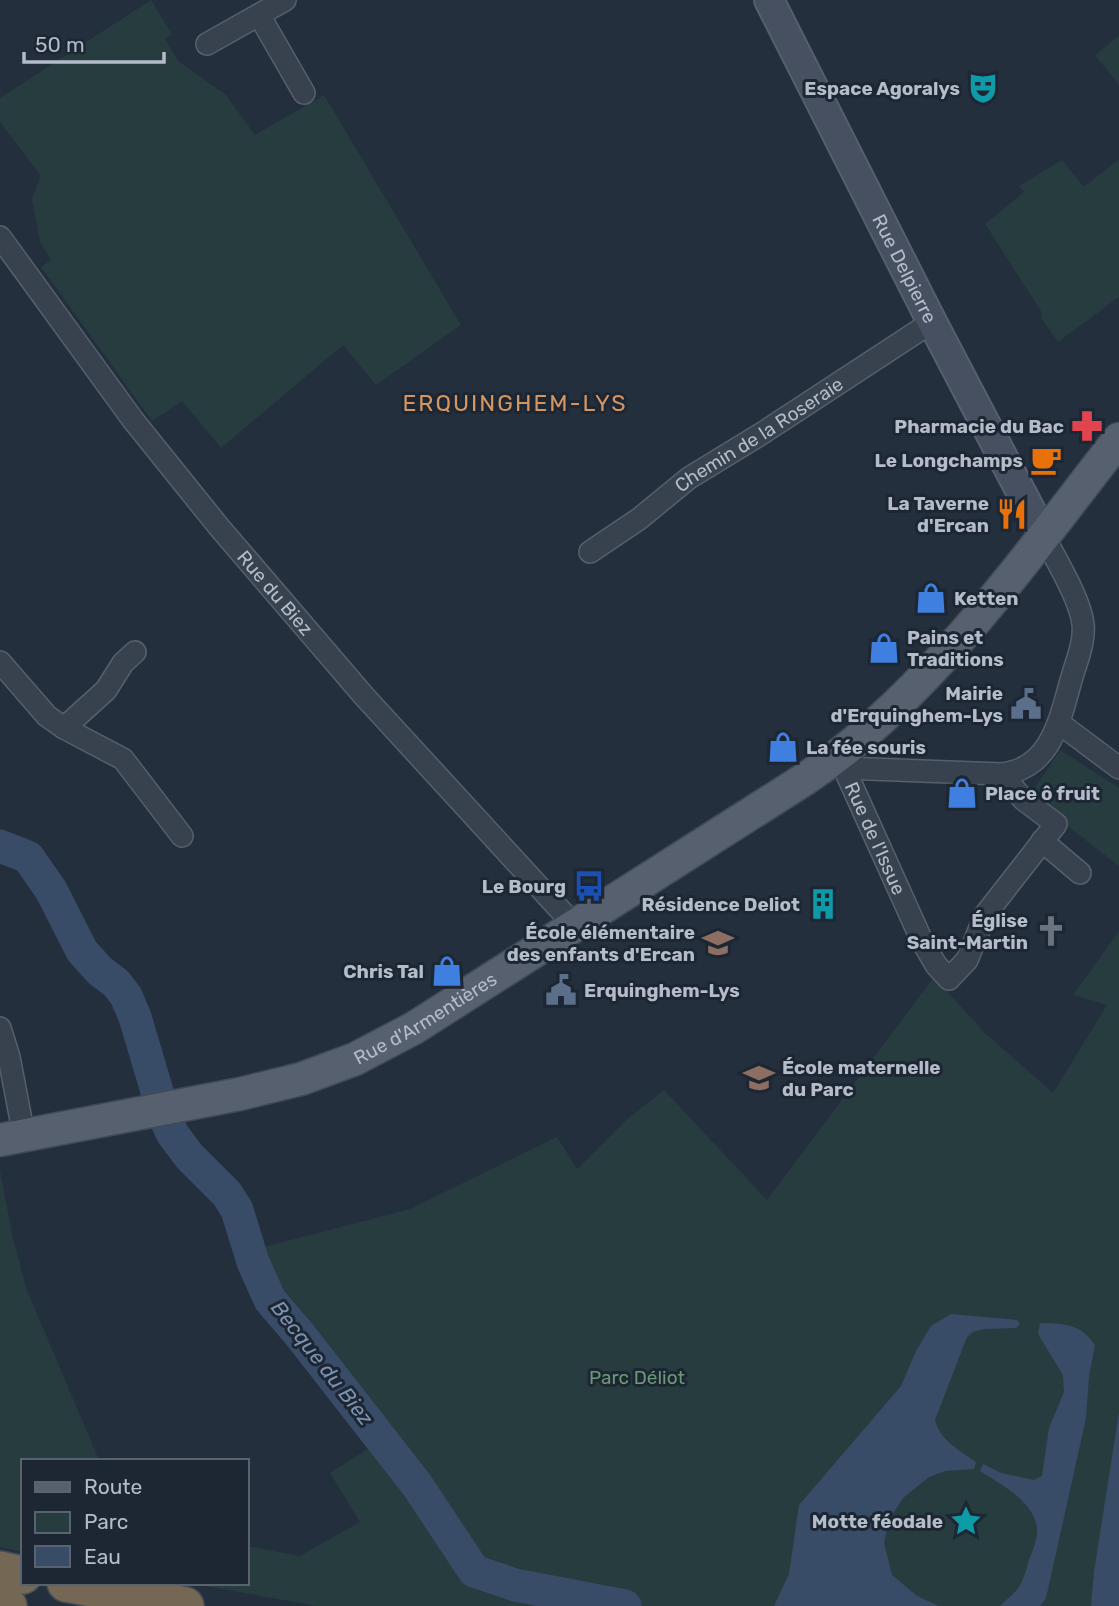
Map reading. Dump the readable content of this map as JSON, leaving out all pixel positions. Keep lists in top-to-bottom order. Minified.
{"streets":{"main road":["Rue d'Armentières"],"street":["Rue Delpierre","Chemin de la Roseraie","Rue du Biez","Rue de l'Issue"]},"crossings":[["Rue Delpierre","Chemin de la Roseraie"],["Rue Delpierre","Rue d'Armentières"],["Rue du Biez","Rue d'Armentières"],["Rue de l'Issue","Rue d'Armentières"]],"districts":["ERQUINGHEM-LYS"],"water":["Becque du Biez"],"parks":["Parc Déliot"],"places":{"theatre":["Espace Agoralys"],"pharmacy":["Pharmacie du Bac"],"cafe":["Le Longchamps"],"restaurant":["La Taverne d'Ercan"],"shop":["Ketten","Pains et Traditions","La fée souris","Place ô fruit","Chris Tal"],"public building":["Mairie d'Erquinghem-Lys","Erquinghem-Lys"],"bus stop":["Le Bourg"],"building":["Résidence Deliot"],"church":["Église Saint-Martin"],"school or university":["École élémentaire des enfants d'Ercan","École maternelle du Parc"],"place":["Motte féodale"]},"legend":["Route","Parc","Eau"],"scale_bar":"50 m"}
